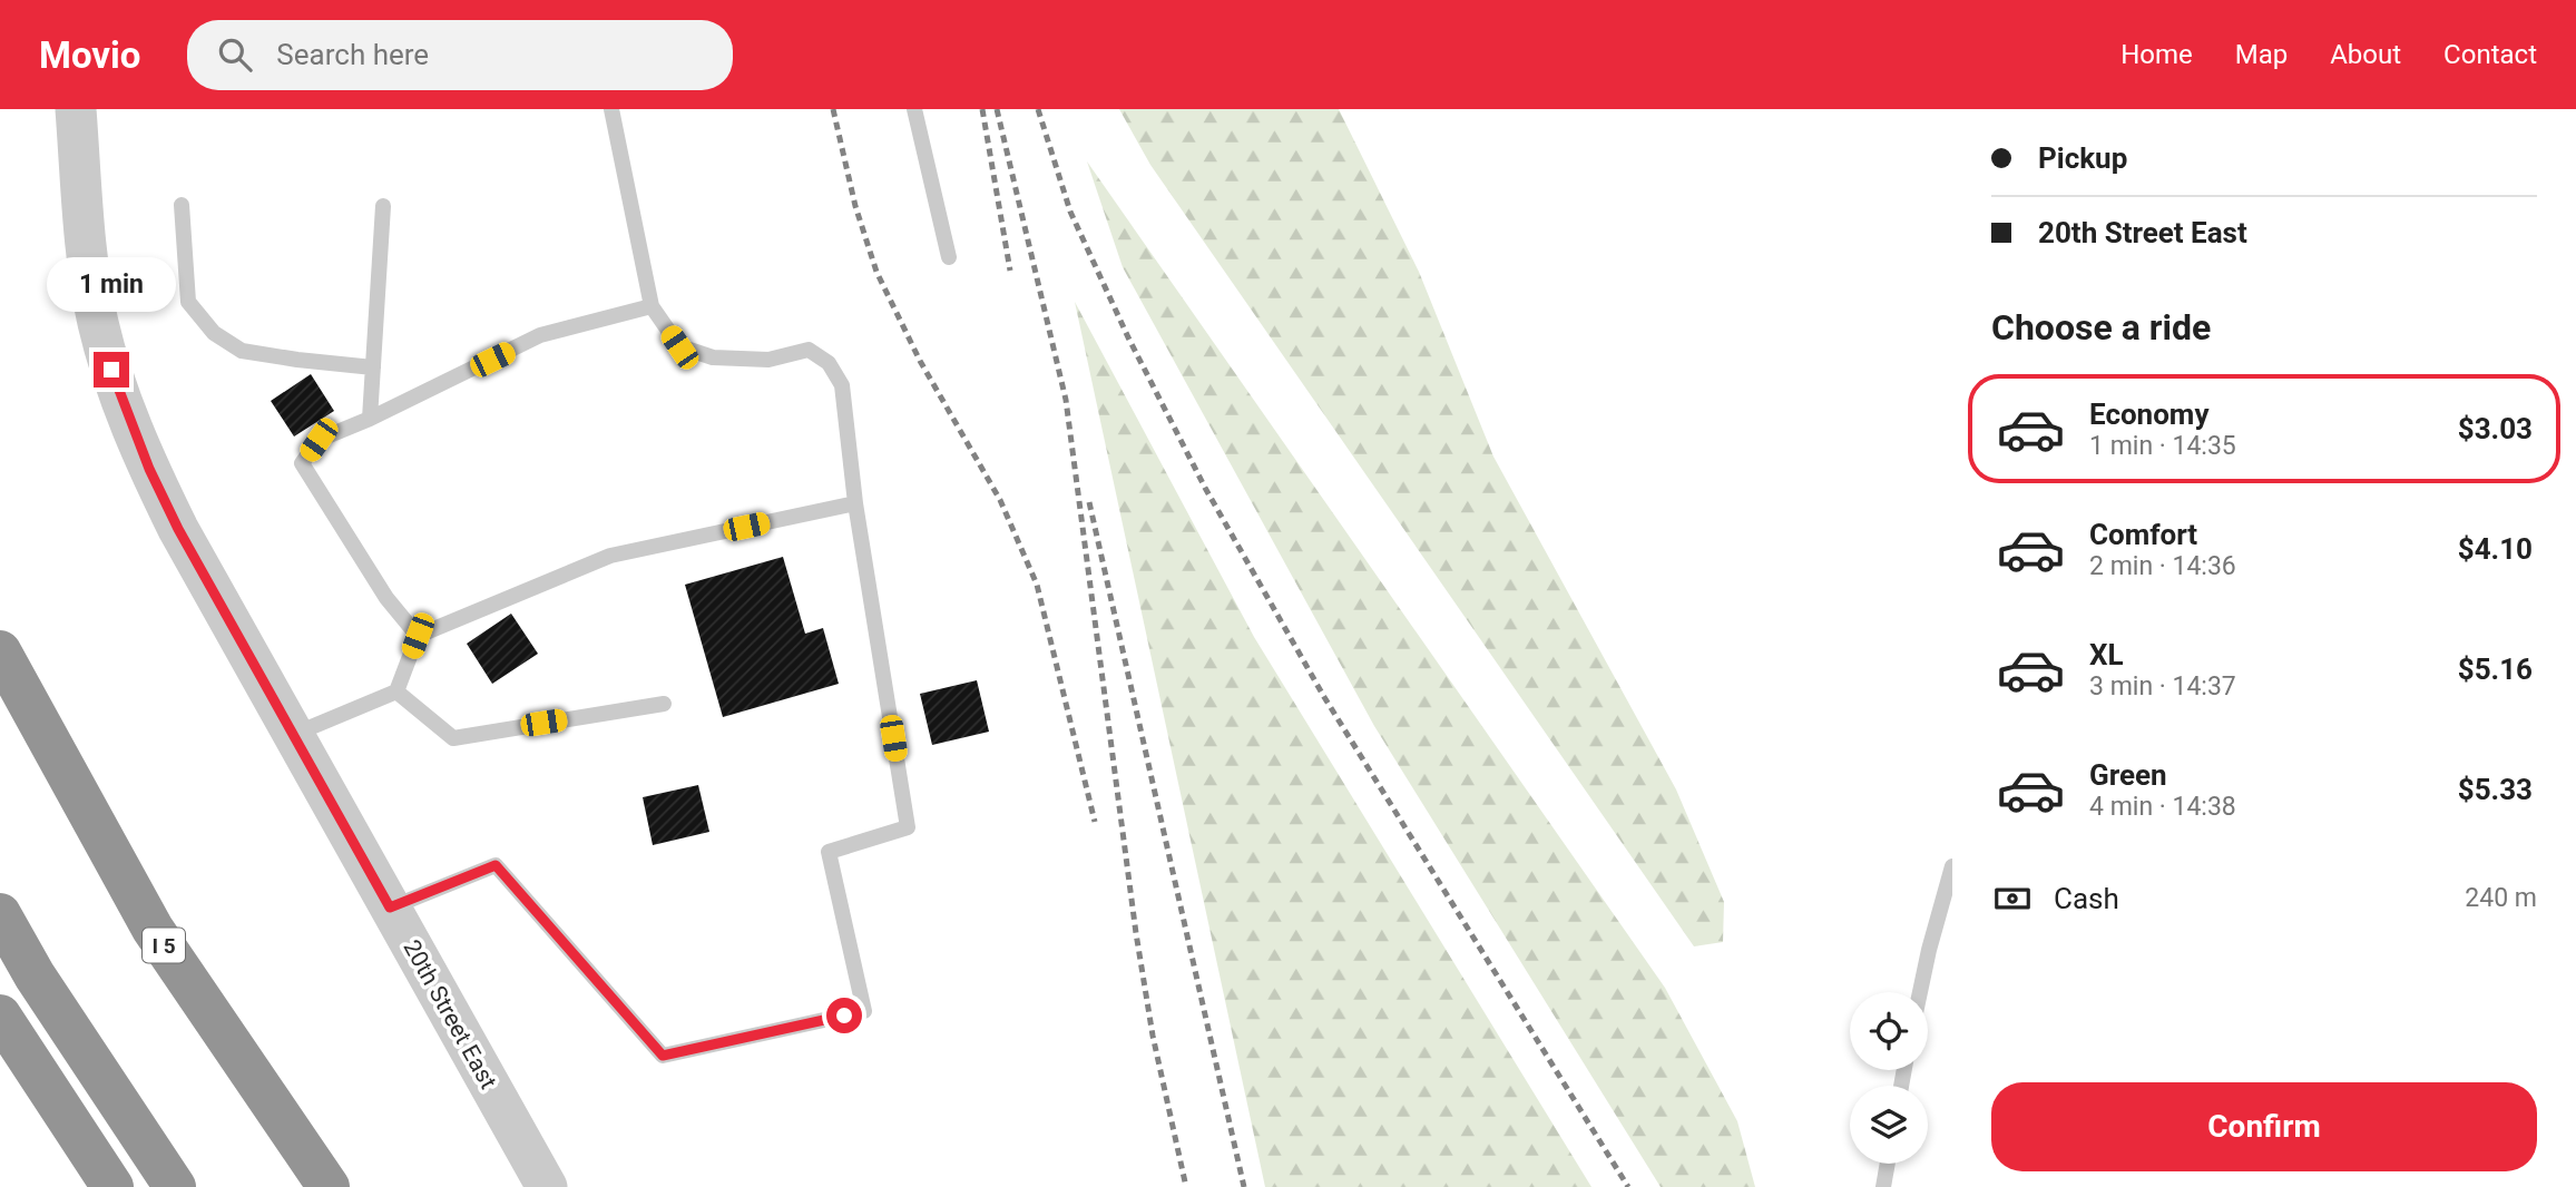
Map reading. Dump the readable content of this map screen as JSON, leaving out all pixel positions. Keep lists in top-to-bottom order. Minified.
{"streets":{"highway":["I 5"],"street":["20th Street East"]},"page":{"header":"Movio","search":"Search here","nav":["Home","Map","About","Contact"],"banner":["Pickup","20th Street East"],"bubble":"1 min","heading":"Choose a ride","list":[{"name":"Economy","note":"1 min · 14:35","value":"$3.03"},{"name":"Comfort","note":"2 min · 14:36","value":"$4.10"},{"name":"XL","note":"3 min · 14:37","value":"$5.16"},{"name":"Green","note":"4 min · 14:38","value":"$5.33"}],"pay":["Cash","240 m"],"buttons":"Confirm"}}
